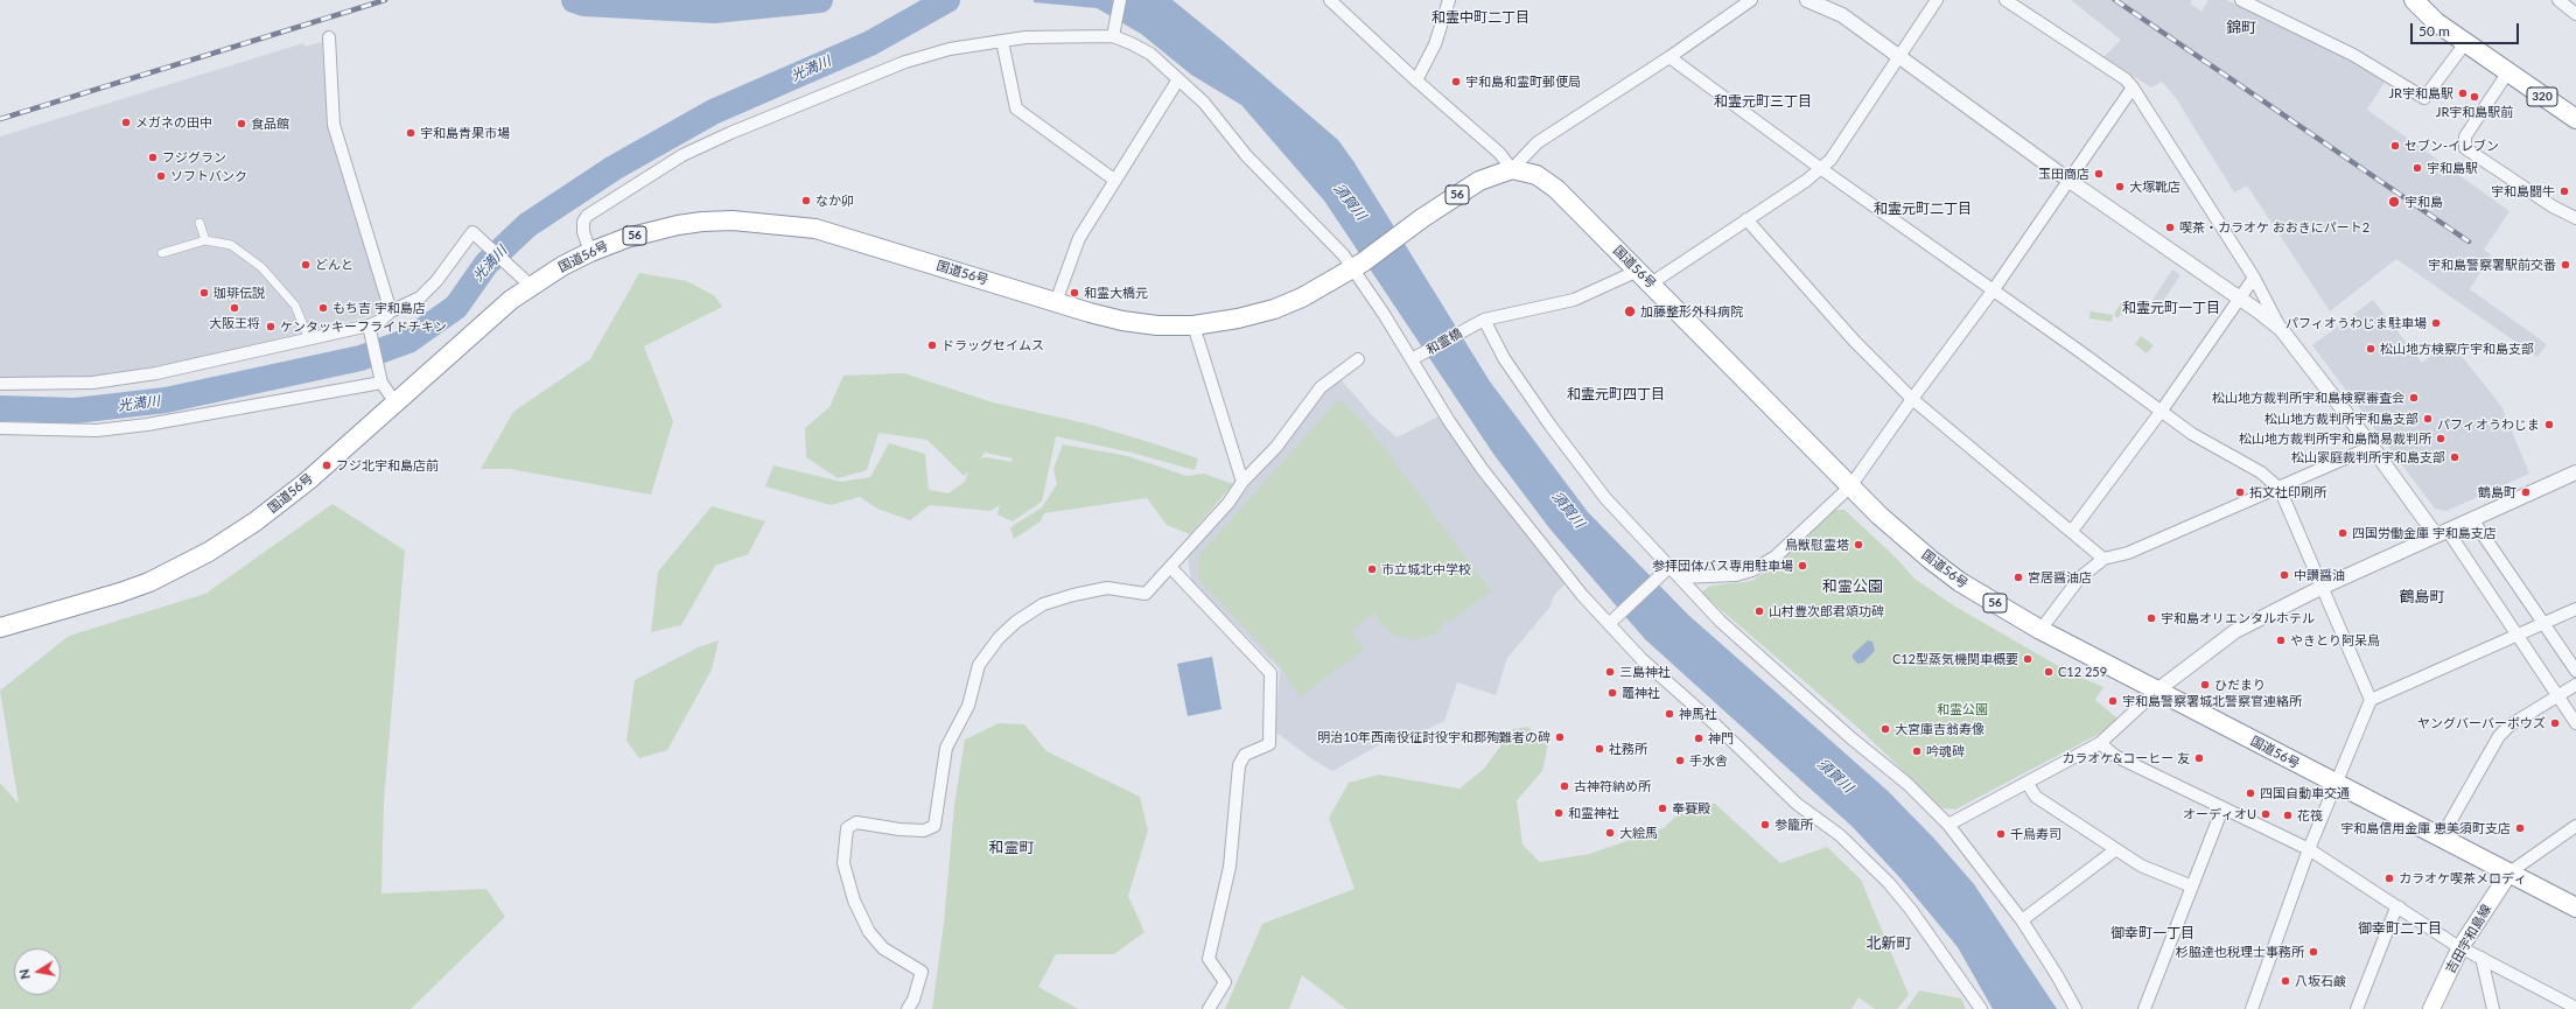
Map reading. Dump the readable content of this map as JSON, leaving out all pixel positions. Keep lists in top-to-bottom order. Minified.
{"streets":{"highway":["320","56","国道56号"],"main road":["吉田宇和島線"],"street":["和霊橋"]},"crossings":[["56","国道56号"],["国道56号","和霊橋"],["国道56号","吉田宇和島線"]],"districts":["和霊中町二丁目","錦町","和霊元町三丁目","和霊元町二丁目","和霊元町一丁目","和霊元町四丁目","和霊公園","鶴島町","和霊町","御幸町二丁目","御幸町一丁目","北新町"],"water":["光満川","須賀川"],"parks":["和霊公園"],"places":["宇和島和霊町郵便局","JR宇和島駅","JR宇和島駅前","メガネの田中","食品館","宇和島青果市場","セブン-イレブン","フジグラン","宇和島駅","玉田商店","ソフトバンク","大塚靴店","宇和島闘牛","なか卯","宇和島","喫茶・カラオケ おおきにパート2","どんと","宇和島警察署駅前交番","珈琲伝説","和霊大橋元","大阪王将","もち吉 宇和島店","加藤整形外科病院","パフィオうわじま駐車場","ケンタッキーフライドチキン","ドラッグセイムス","松山地方検察庁宇和島支部","松山地方裁判所宇和島検察審査会","松山地方裁判所宇和島支部","パフィオうわじま","松山地方裁判所宇和島簡易裁判所","松山家庭裁判所宇和島支部","フジ北宇和島店前","拓文社印刷所","鶴島町","四国労働金庫 宇和島支店","鳥獣慰霊塔","参拝団体バス専用駐車場","市立城北中学校","中讃醤油","宮居醤油店","山村豊次郎君頌功碑","宇和島オリエンタルホテル","やきとり阿呆鳥","C12型蒸気機関車概要","三島神社","C12 259","ひだまり","竈神社","宇和島警察署城北警察官連絡所","神馬社","ヤングバーバーボウズ","大宮庫吉翁寿像","明治10年西南役征討役宇和郡殉難者の碑","神門","社務所","吟魂碑","カラオケ&コーヒー 友","手水舎","古神符納め所","四国自動車交通","奉賽殿","和霊神社","オーディオU","花筏","参籠所","宇和島信用金庫 恵美須町支店","大絵馬","千鳥寿司","カラオケ喫茶メロディ","杉脇達也税理士事務所","八坂石鹸"],"scale_bar":"50 m","north":"left"}
